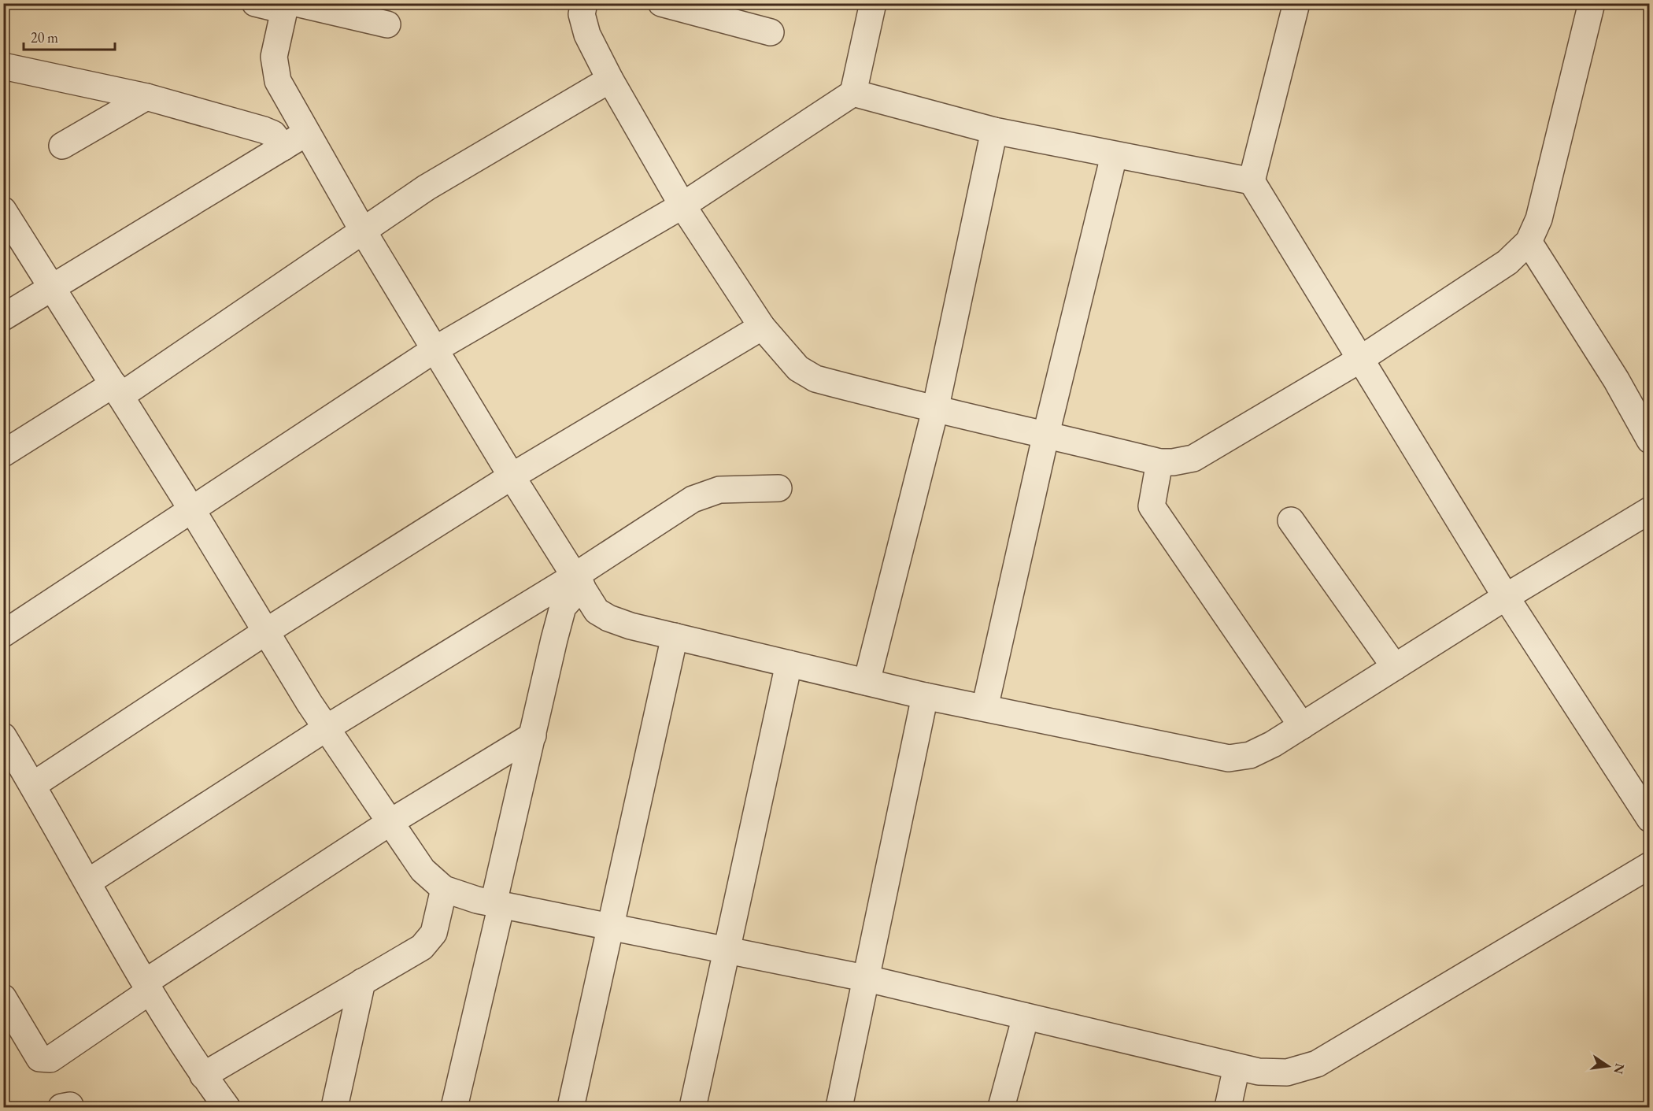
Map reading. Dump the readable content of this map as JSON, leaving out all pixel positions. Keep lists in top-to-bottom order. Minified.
{"scale_bar":"20 m","north":"right"}
